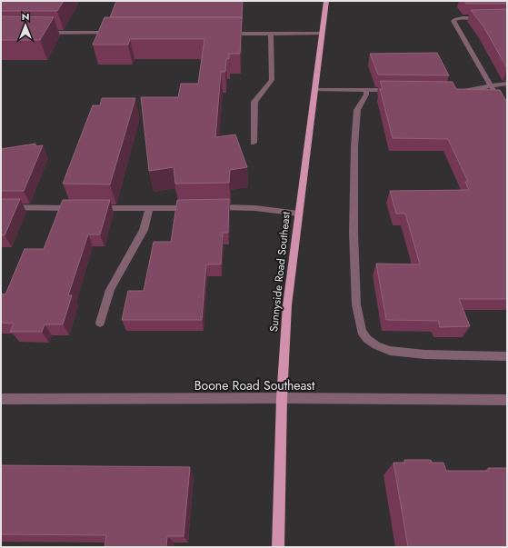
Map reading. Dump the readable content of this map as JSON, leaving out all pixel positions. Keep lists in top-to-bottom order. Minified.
{"streets":{"main road":["Sunnyside Road Southeast"],"street":["Boone Road Southeast"]},"crossings":[["Sunnyside Road Southeast","Boone Road Southeast"]],"north":"top"}
